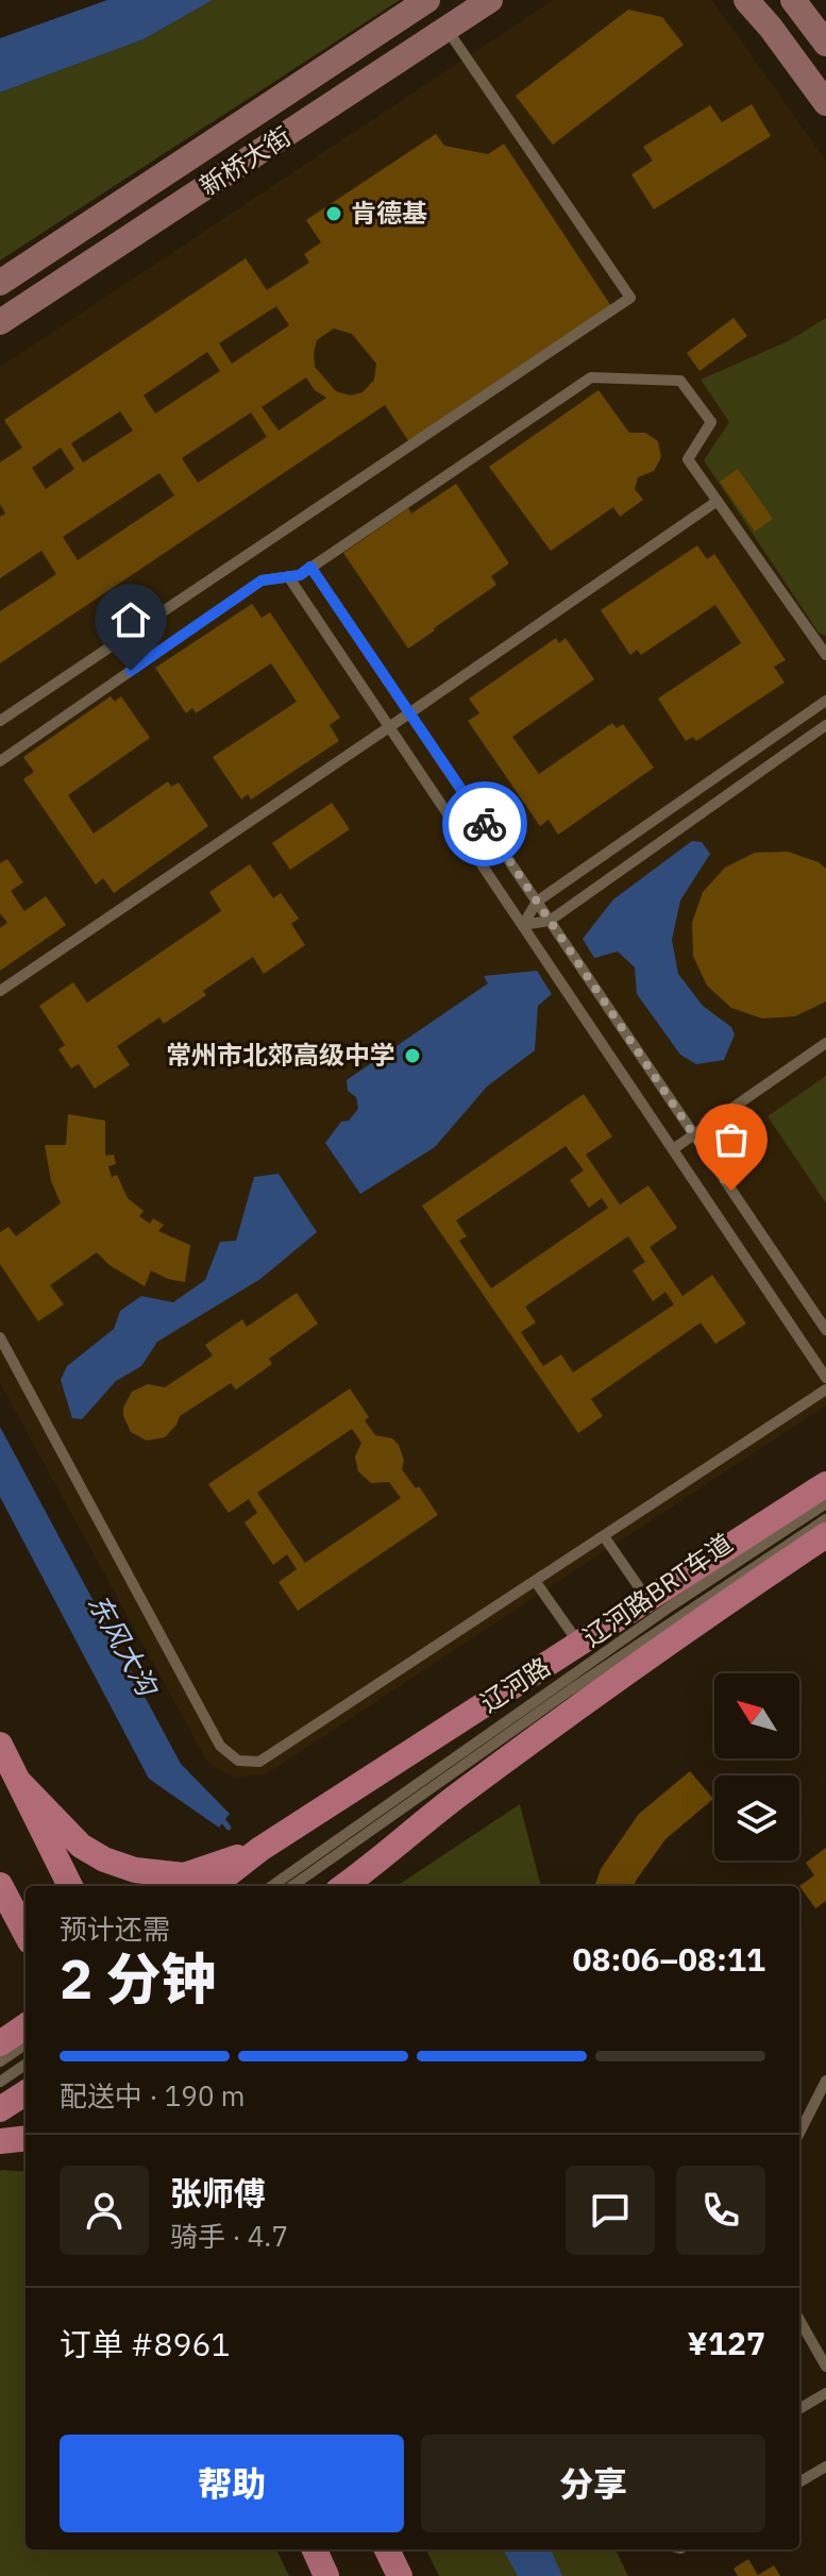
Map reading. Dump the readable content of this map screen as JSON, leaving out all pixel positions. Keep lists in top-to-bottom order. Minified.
{"streets":{"main road":["辽河路"],"street":["新桥大街"],"lane":["辽河路BRT车道"]},"water":["东风大沟"],"places":["肯德基","常州市北郊高级中学"],"north":"top left","page":{"heading":["2 分钟","预计还需","08:06–08:11"],"panel":["张师傅","骑手 · 4.7","订单 #8961","¥127"],"bar":"配送中 · 190 m","buttons":["帮助","分享"]}}
